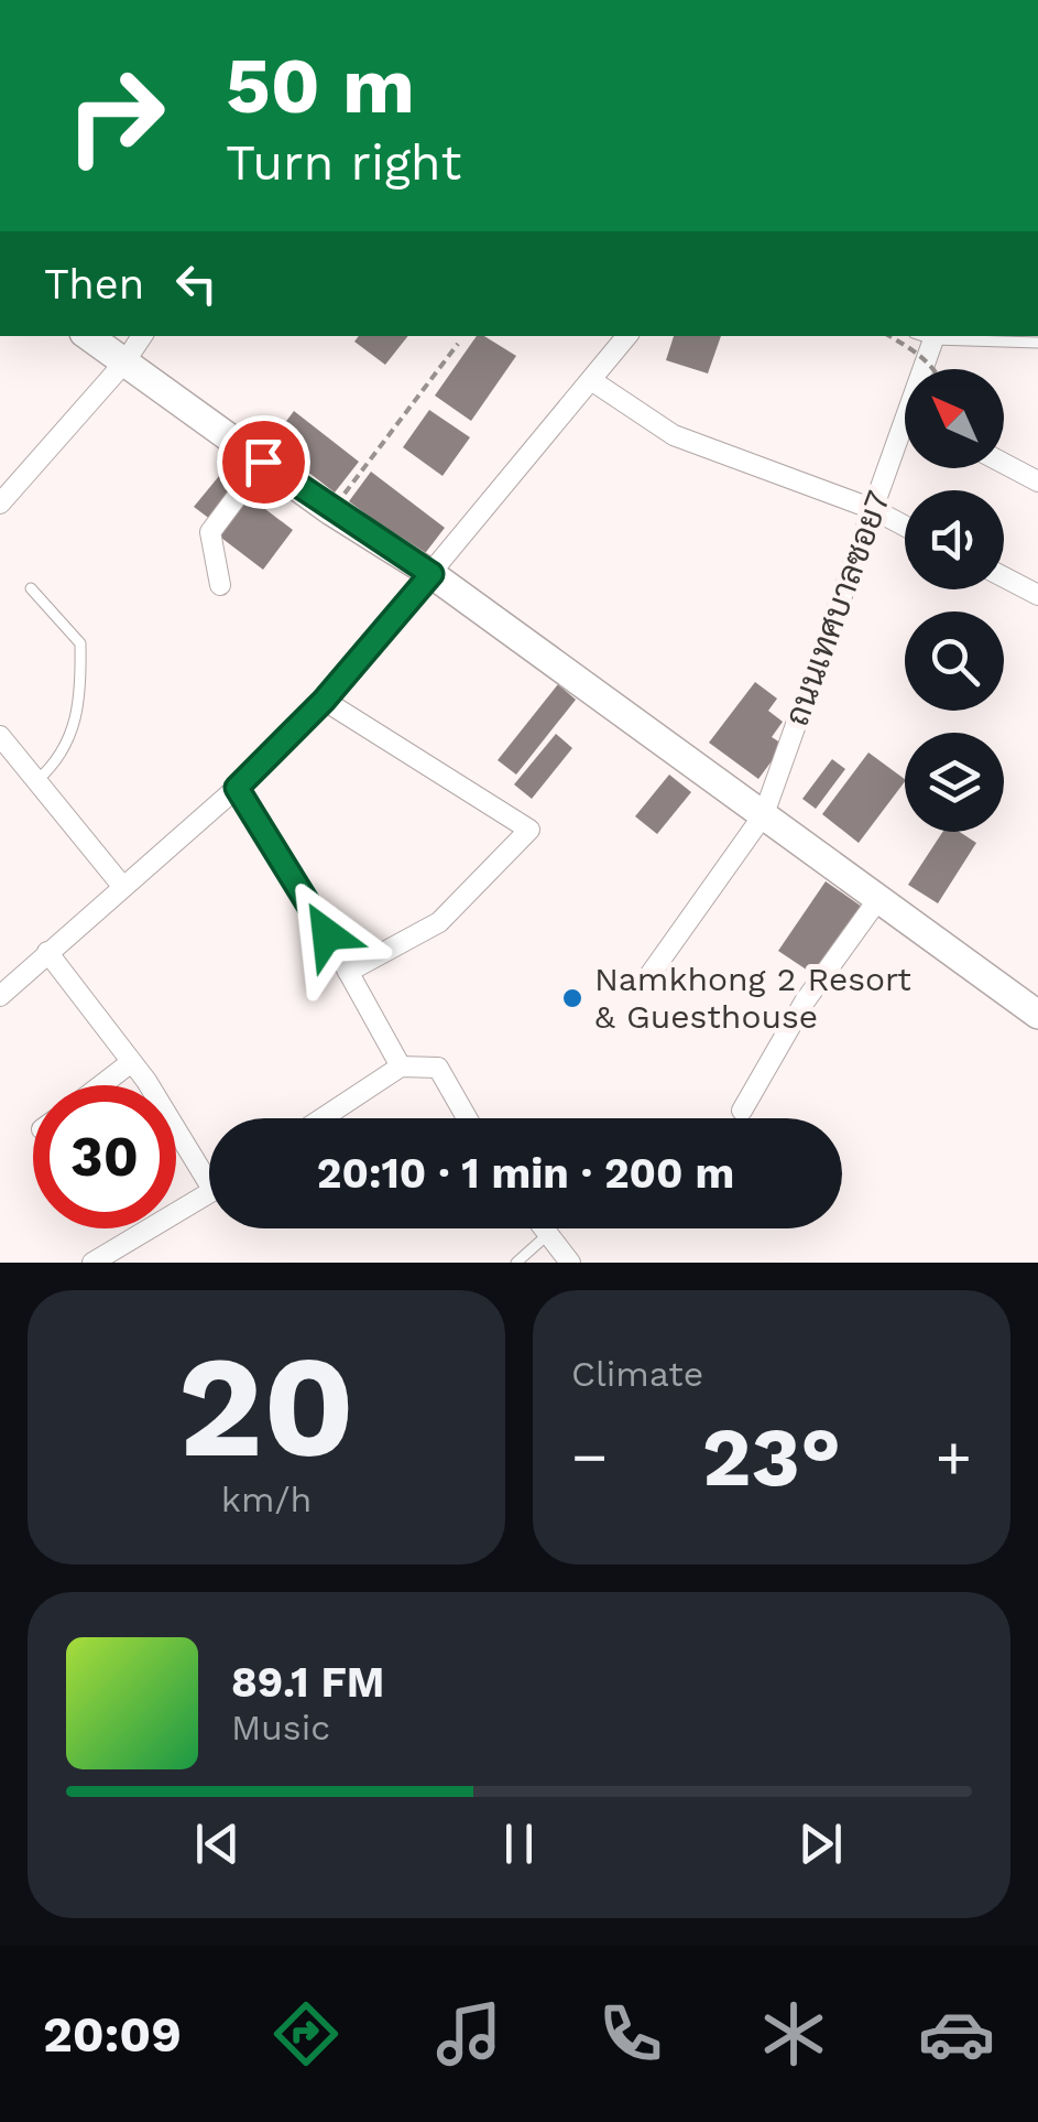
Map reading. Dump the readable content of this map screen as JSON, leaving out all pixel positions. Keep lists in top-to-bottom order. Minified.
{"streets":{"street":["ถนนเทศบาลซอย7"]},"places":["Namkhong 2 Resort & Guesthouse"],"north":"top left","page":{"turn":["50 m","Turn right"],"then":"Then","limit":"30","trip":"20:10 · 1 min · 200 m","tile":[["20","km/h"],"Climate"],"heat":["−","23°","+"],"song":["89.1 FM","Music"],"tabs":"20:09"}}
